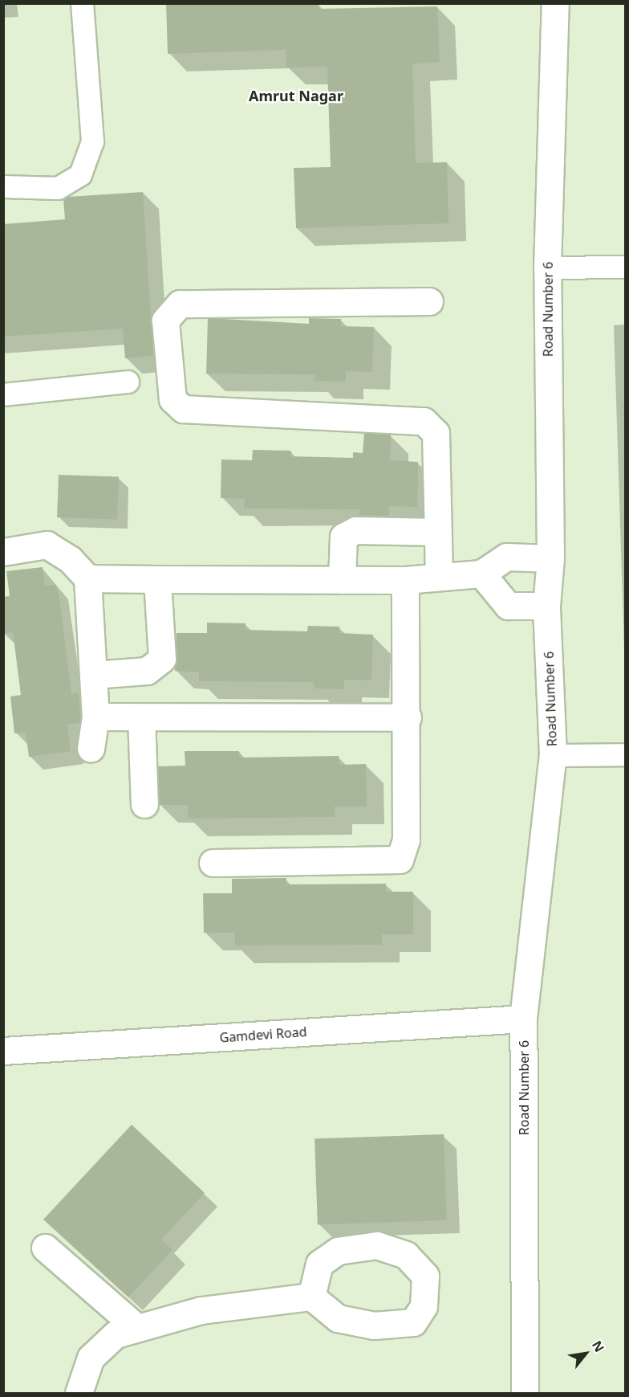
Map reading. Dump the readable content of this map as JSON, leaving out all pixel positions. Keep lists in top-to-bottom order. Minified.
{"streets":{"street":["Road Number 6","Gamdevi Road"]},"crossings":[["Road Number 6","Gamdevi Road"]],"districts":["Amrut Nagar"],"north":"top right"}
